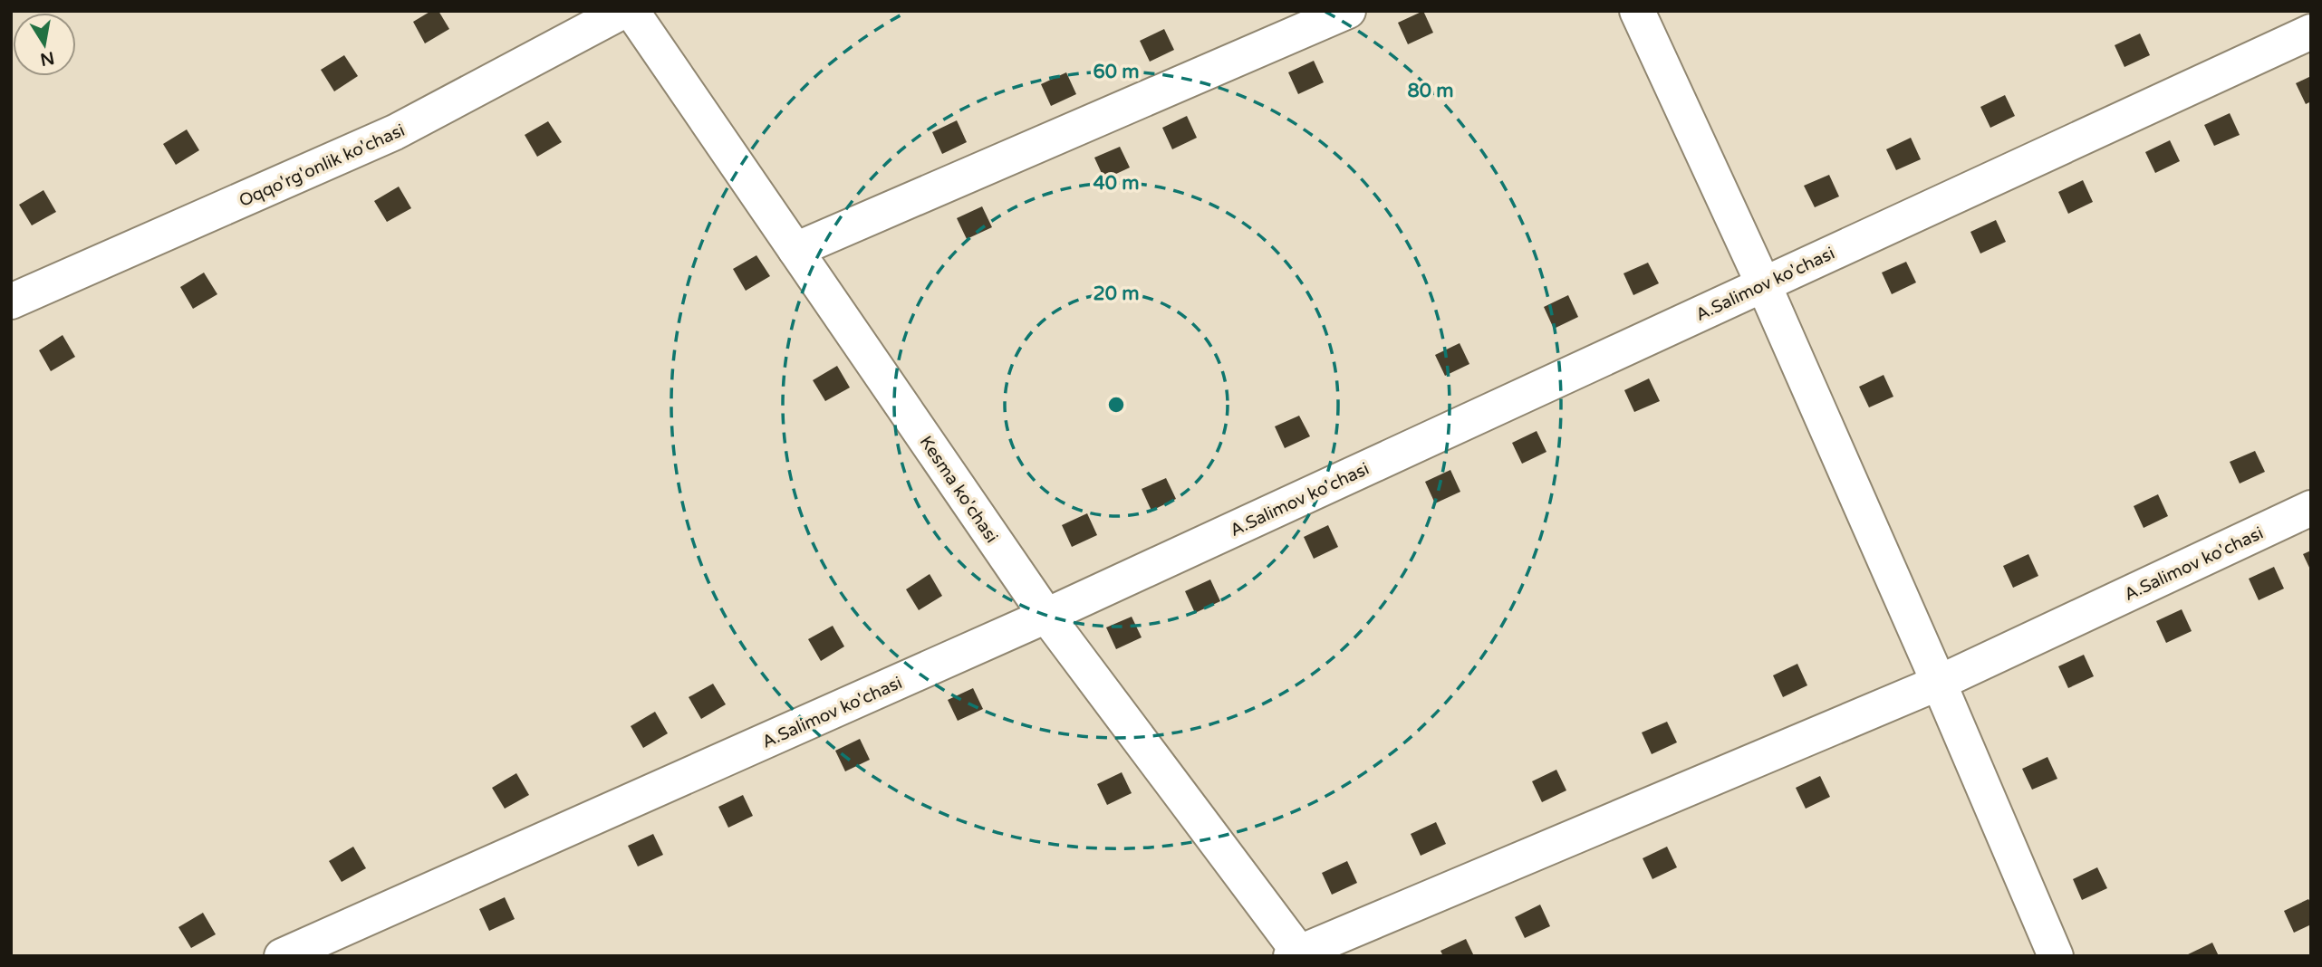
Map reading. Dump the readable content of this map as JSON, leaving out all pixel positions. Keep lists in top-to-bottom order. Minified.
{"streets":{"street":["Oqqo'rg'onlik ko'chasi","A.Salimov ko'chasi","Kesma ko'chasi"]},"crossings":[["A.Salimov ko'chasi","Kesma ko'chasi"]],"north":"bottom","rings":["60 m","80 m","40 m","20 m"]}
